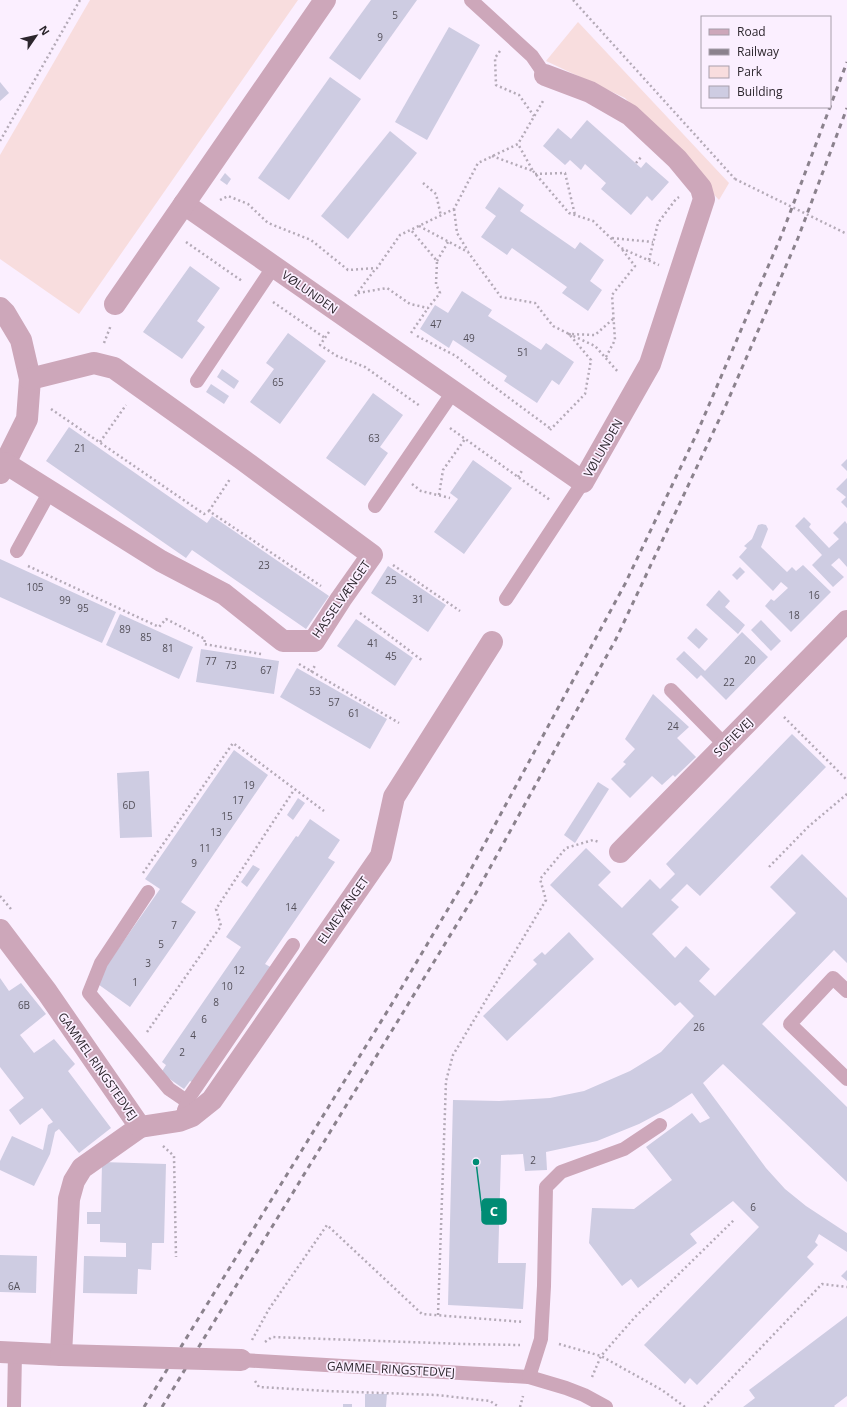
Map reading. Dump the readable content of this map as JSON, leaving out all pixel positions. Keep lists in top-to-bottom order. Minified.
{"streets":{"street":["VØLUNDEN","HASSELVÆNGET","SOFIEVEJ","ELMEVÆNGET","GAMMEL RINGSTEDVEJ"]},"crossings":[["ELMEVÆNGET","GAMMEL RINGSTEDVEJ"]],"places":["C"],"house_numbers":["5","9","47","49","51","65","63","21","23","25","105","16","31","99","95","18","89","85","41","81","45","20","77","73","67","22","53","57","61","24","19","17","6D","15","13","11","9","14","7","5","3","12","1","10","8","6B","6","26","4","2","2","6","6A"],"legend":["Road","Railway","Park","Building"],"north":"top right"}
